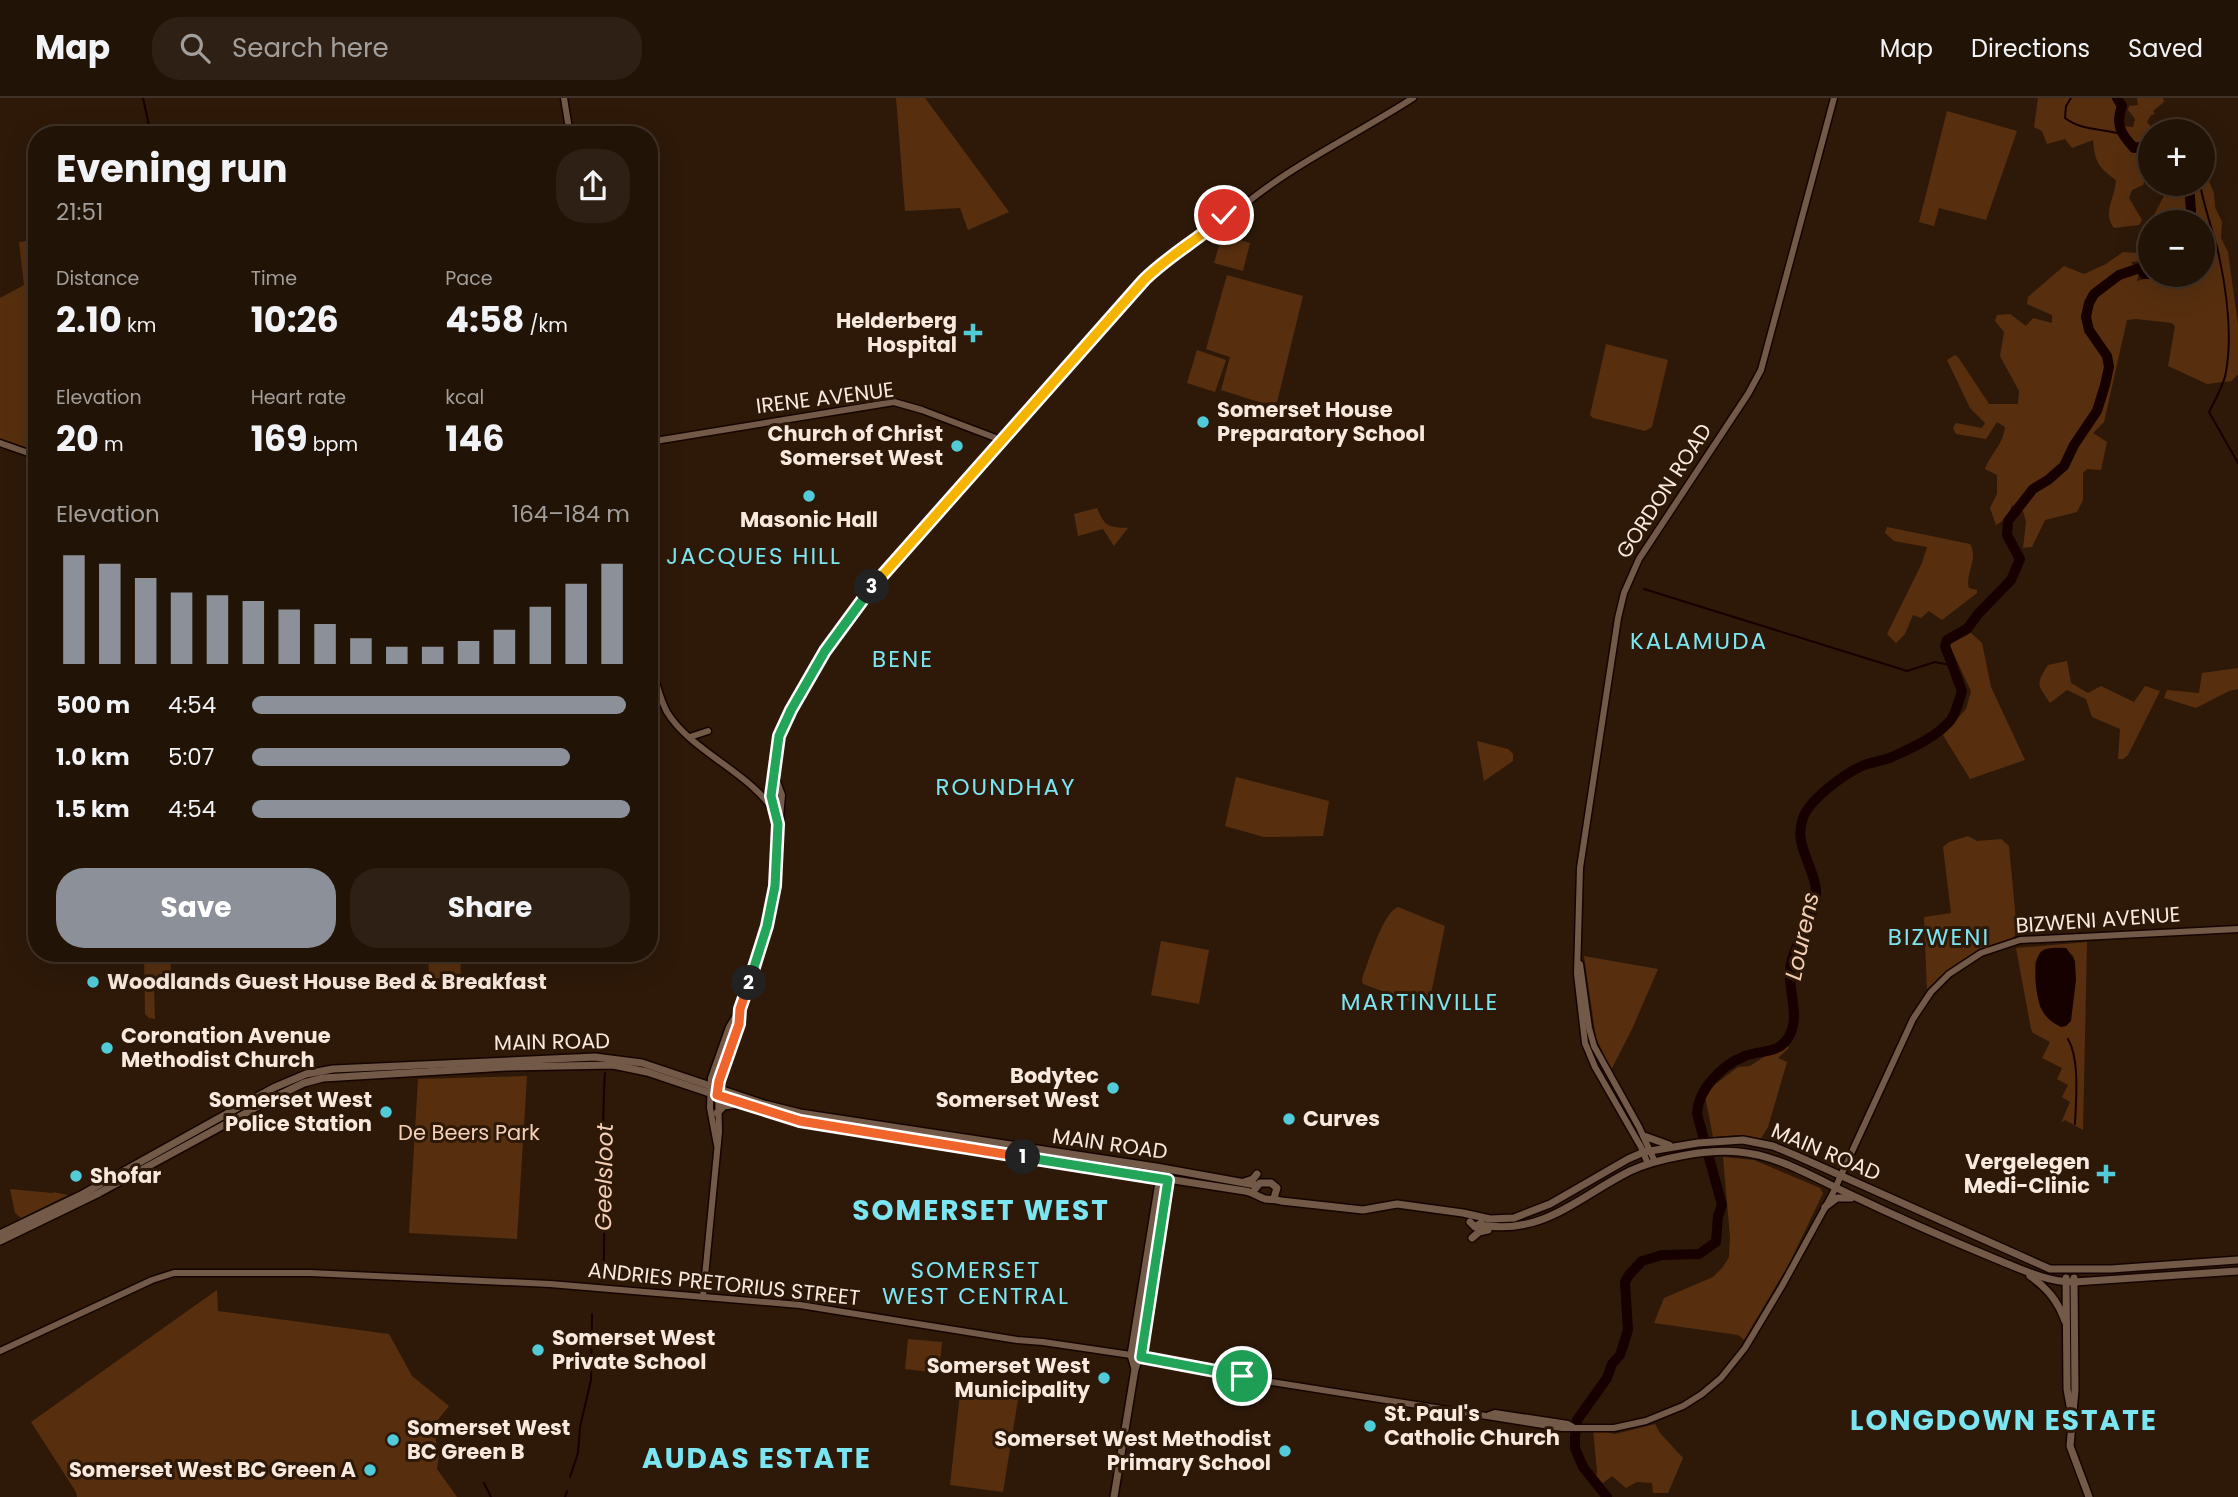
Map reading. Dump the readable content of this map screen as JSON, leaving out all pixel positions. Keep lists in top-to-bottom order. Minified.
{"streets":{"main road":["MAIN ROAD"],"street":["IRENE AVENUE","GORDON ROAD","BIZWENI AVENUE","ANDRIES PRETORIUS STREET"]},"crossings":[["GORDON ROAD","MAIN ROAD"],["BIZWENI AVENUE","MAIN ROAD"],["BIZWENI AVENUE","ANDRIES PRETORIUS STREET"],["MAIN ROAD","ANDRIES PRETORIUS STREET"]],"districts":["JACQUES HILL","KALAMUDA","BENE","ROUNDHAY","BIZWENI","MARTINVILLE","SOMERSET WEST","SOMERSET WEST CENTRAL","LONGDOWN ESTATE","AUDAS ESTATE"],"water":["Lourens","Geelsloot"],"parks":["De Beers Park"],"places":{"health":["Helderberg Hospital","Vergelegen Medi-Clinic"],"other":["Somerset House Preparatory School","Church of Christ Somerset West","Masonic Hall","Woodlands Guest House Bed & Breakfast","Coronation Avenue Methodist Church","Bodytec Somerset West","Somerset West Police Station","Curves","Shofar","Somerset West Private School","Somerset West Municipality","St. Paul's Catholic Church","Somerset West BC Green B","Somerset West Methodist Primary School","Somerset West BC Green A"]},"page":{"header":"Map","search":"Search here","nav":["Map","Directions","Saved"],"map_buttons":["+","−"],"heading":["Evening run","21:51"],"stats":[["Distance","2.10 km"],["Time","10:26"],["Pace","4:58 /km"],["Elevation","20 m"],["Heart rate","169 bpm"],["kcal","146"]],"chart":["Elevation","164–184 m"],"pins":["3","2","1"],"list":[{"name":"500 m","note":"4:54"},{"name":"1.0 km","note":"5:07"},{"name":"1.5 km","note":"4:54"}],"buttons":["Save","Share"]}}
